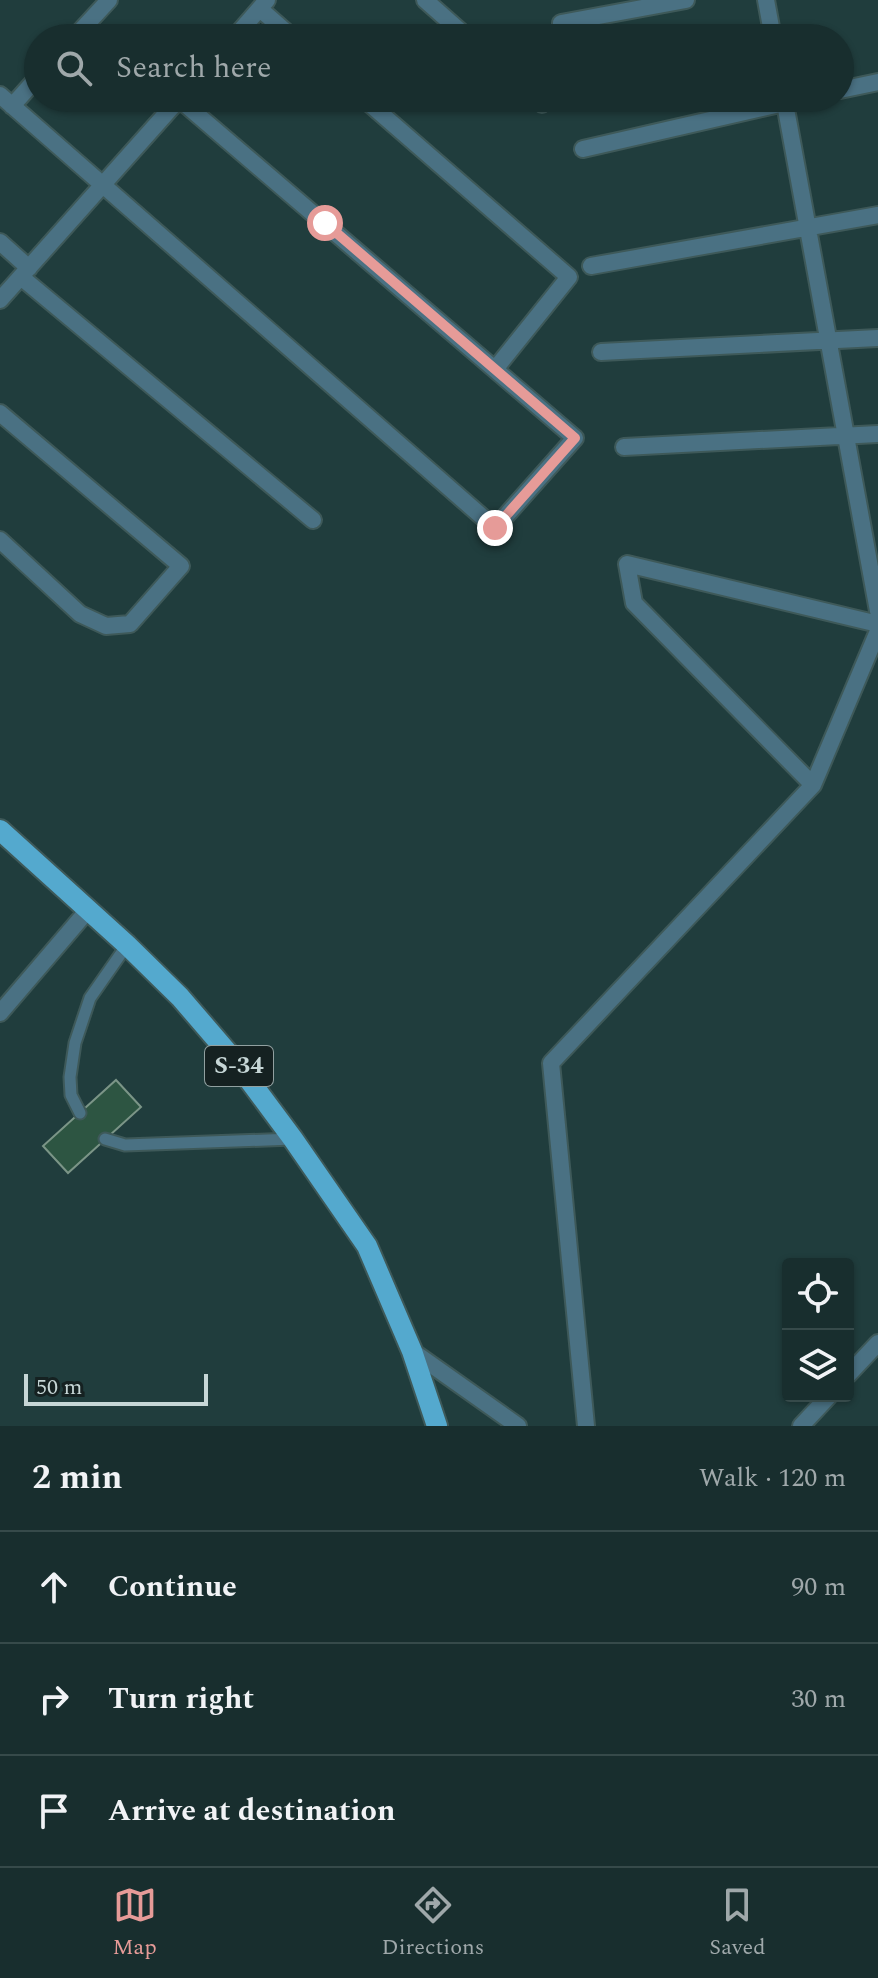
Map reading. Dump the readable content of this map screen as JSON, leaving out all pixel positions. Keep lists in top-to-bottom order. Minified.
{"streets":{"main road":["S-34"]},"scale_bar":"50 m","page":{"search":"Search here","scale":"50 m","heading":["2 min","Walk · 120 m"],"list":[["Continue","90 m"],["Turn right","30 m"],"Arrive at destination"],"nav":["Map","Directions","Saved"]}}
